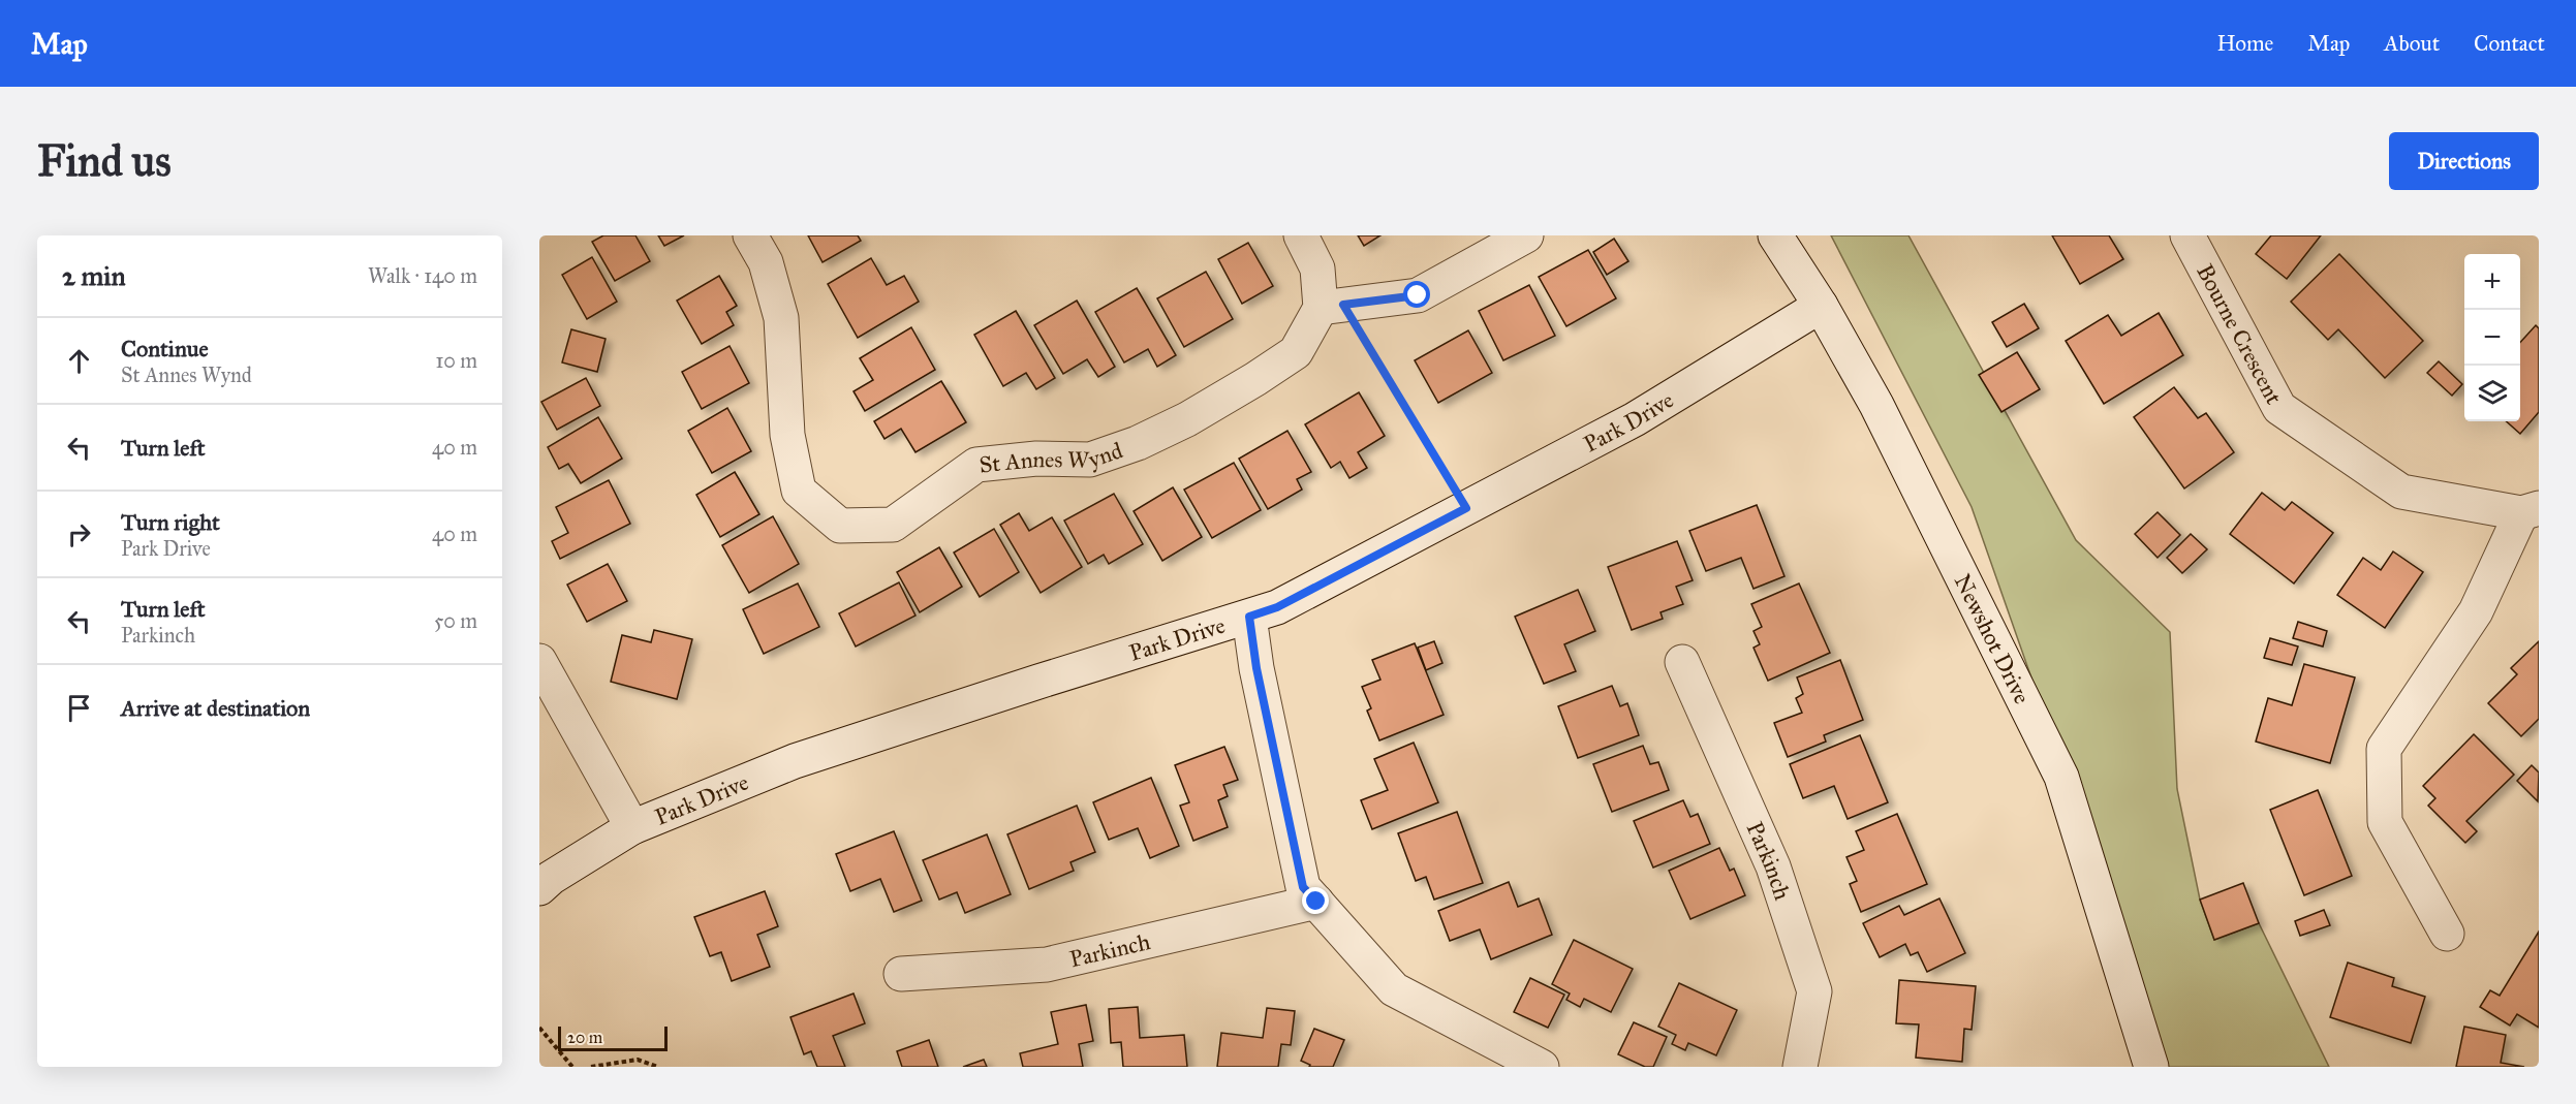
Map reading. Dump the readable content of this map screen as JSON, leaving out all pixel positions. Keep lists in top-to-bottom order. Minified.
{"streets":{"street":["Bourne Crescent","Park Drive","St Annes Wynd","Newshot Drive","Parkinch"]},"crossings":[["Park Drive","Newshot Drive"]],"scale_bar":"20 m","page":{"header":"Map","nav":["Home","Map","About","Contact"],"buttons":"Directions","title":"Find us","heading":["2 min","Walk · 140 m"],"map_buttons":["+","−"],"list":[["Continue","St Annes Wynd","10 m"],["Turn left","40 m"],["Turn right","Park Drive","40 m"],["Turn left","Parkinch","50 m"],"Arrive at destination"],"scale":"20 m"}}
